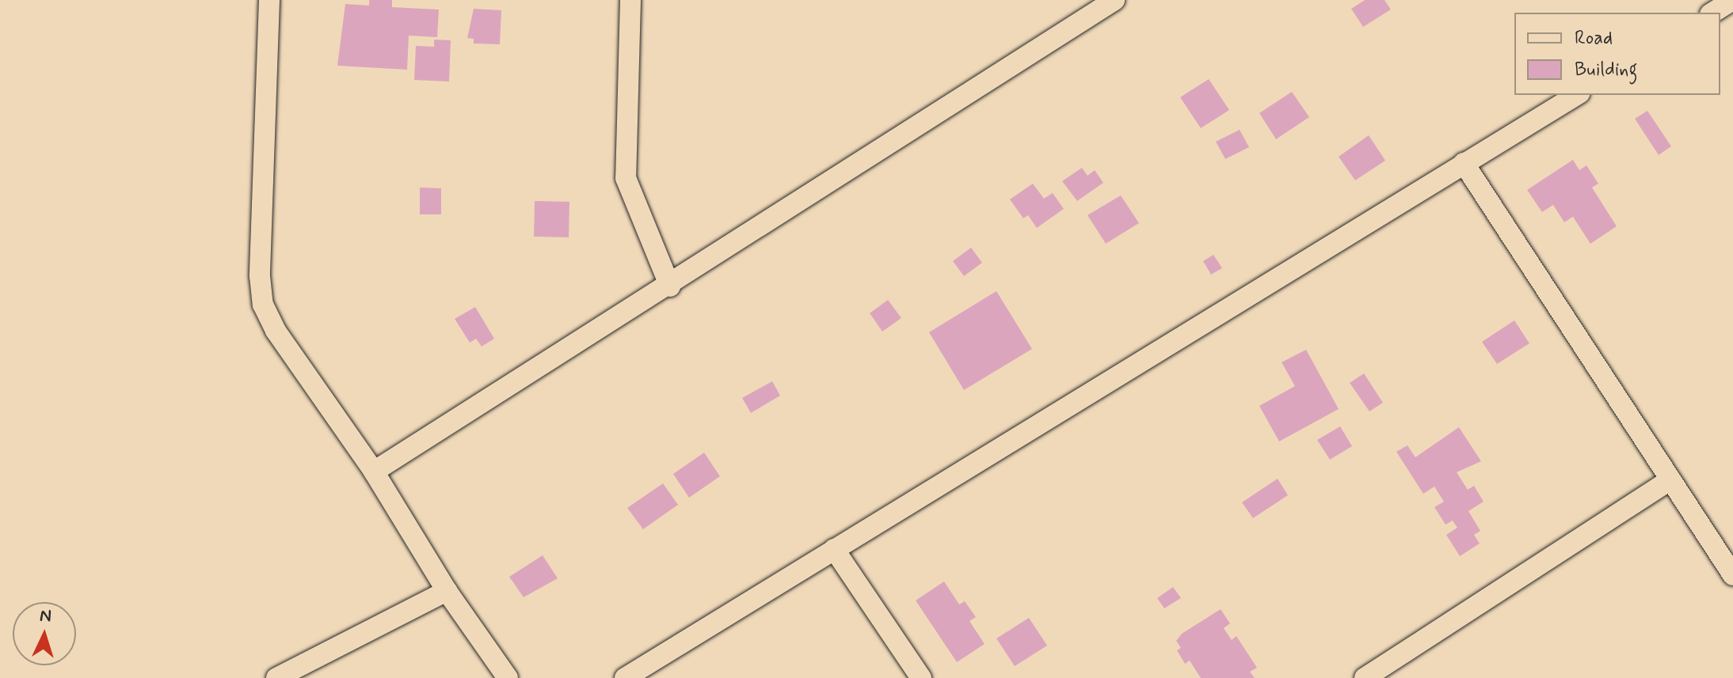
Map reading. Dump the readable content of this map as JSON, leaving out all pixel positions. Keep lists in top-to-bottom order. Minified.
{"legend":["Road","Building"],"north":"top"}
